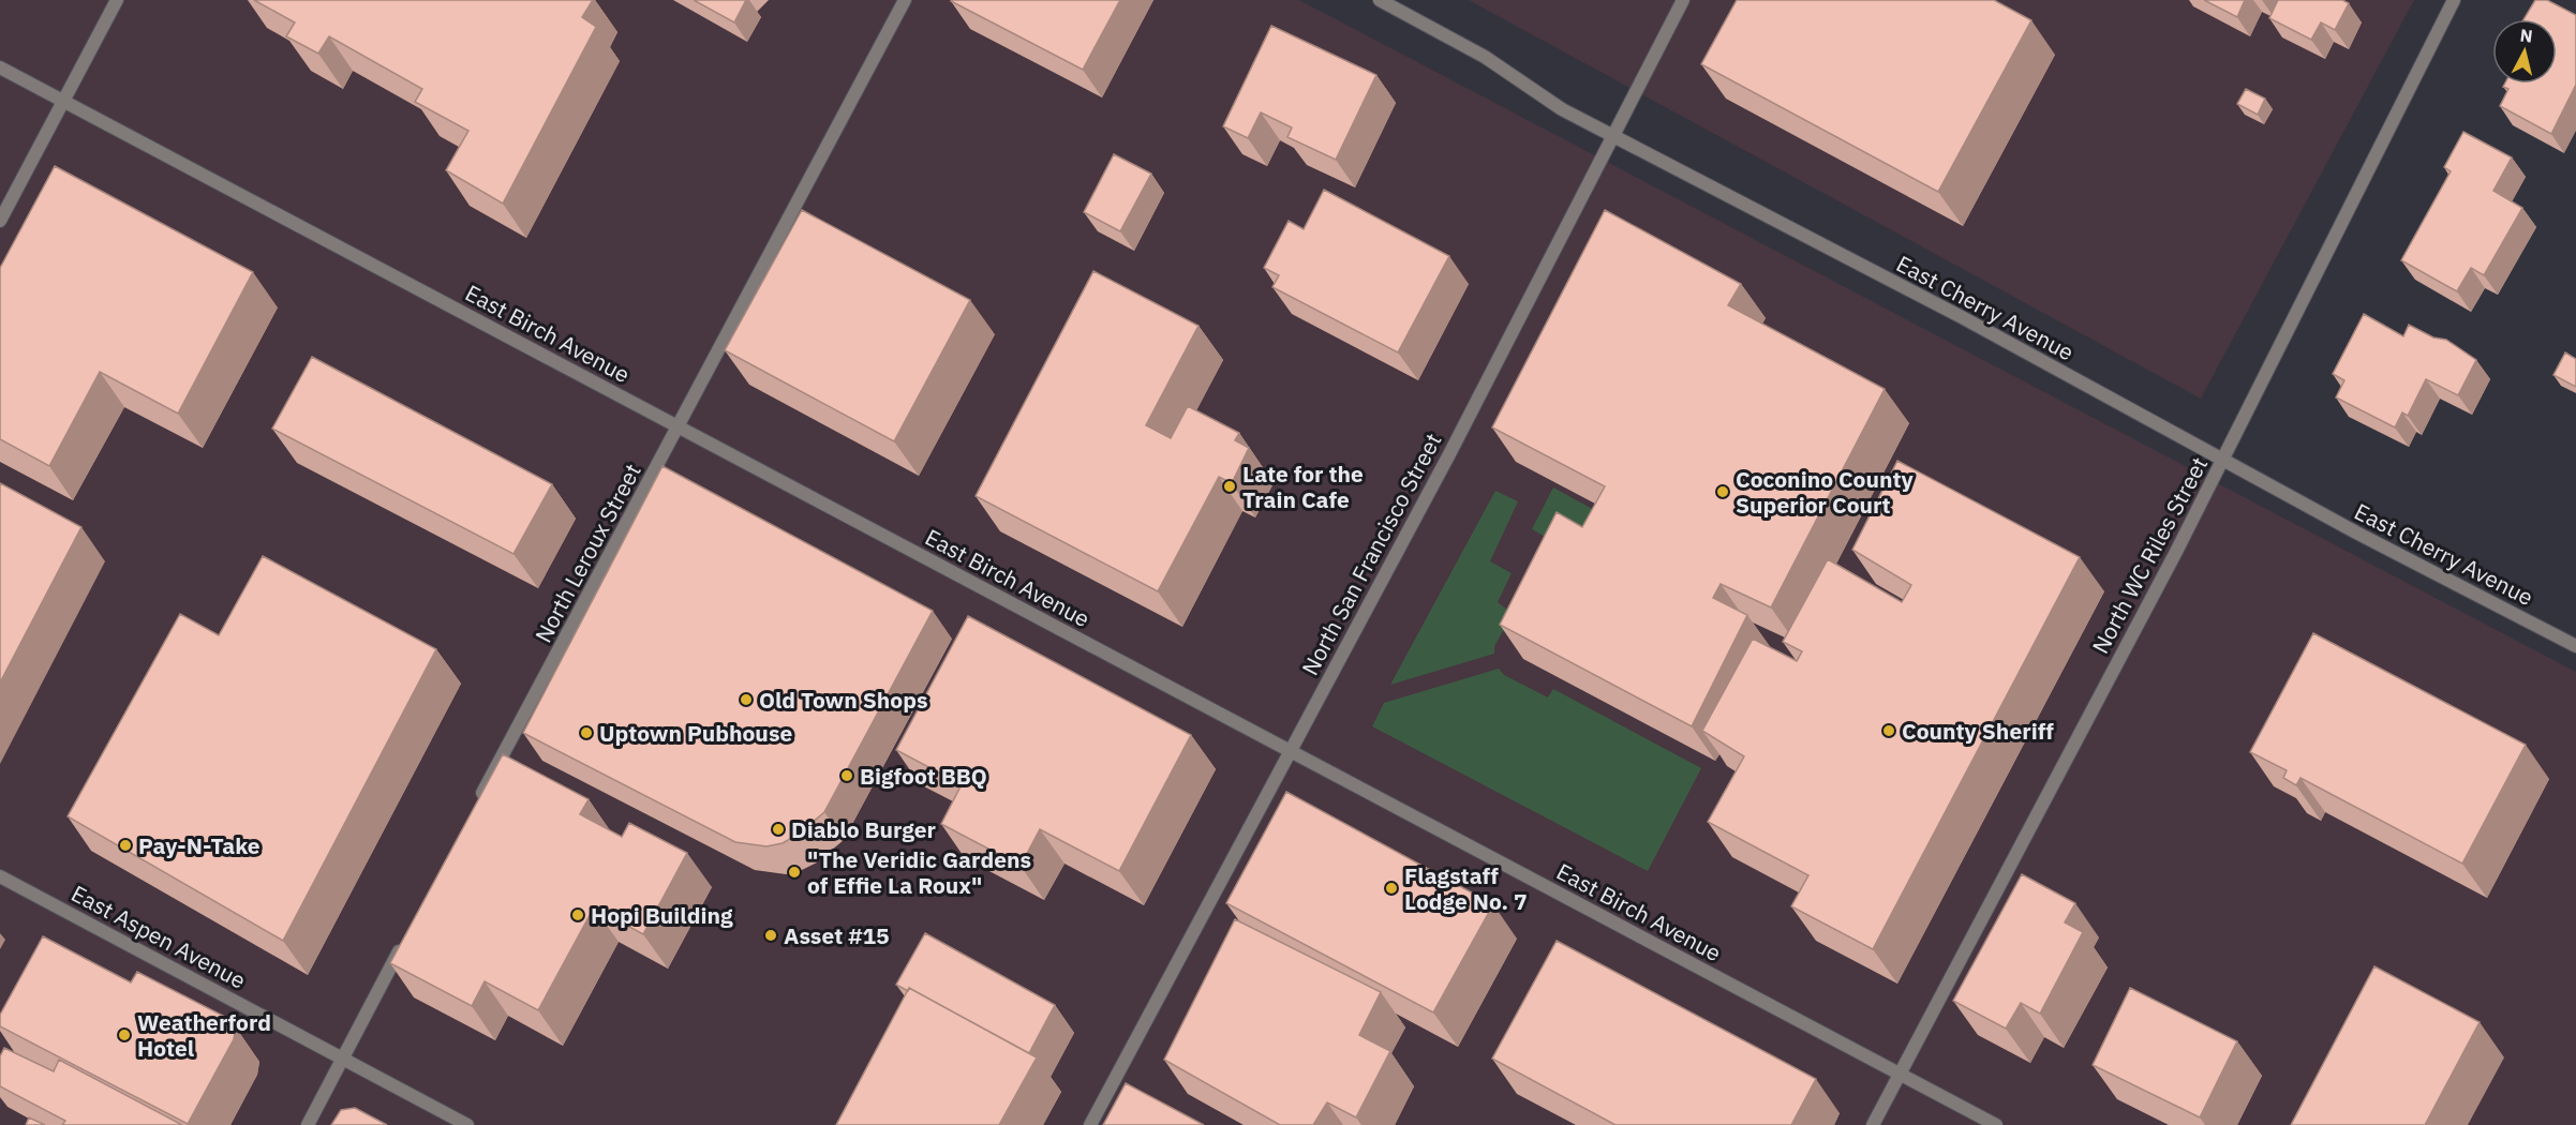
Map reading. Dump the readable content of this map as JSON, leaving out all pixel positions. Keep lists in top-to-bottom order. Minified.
{"streets":{"street":["East Cherry Avenue","East Birch Avenue","North Leroux Street","North San Francisco Street","North WC Riles Street","East Aspen Avenue"]},"crossings":[["East Cherry Avenue","North San Francisco Street"],["East Cherry Avenue","North WC Riles Street"],["East Birch Avenue","North Leroux Street"],["East Birch Avenue","North San Francisco Street"],["East Birch Avenue","North WC Riles Street"]],"places":["Late for the Train Cafe","Coconino County Superior Court","Old Town Shops","County Sheriff","Uptown Pubhouse","Bigfoot BBQ","Diablo Burger","Pay-N-Take","\"The Veridic Gardens of Effie La Roux\"","Flagstaff Lodge No. 7","Hopi Building","Asset #15","Weatherford Hotel"],"north":"top"}
